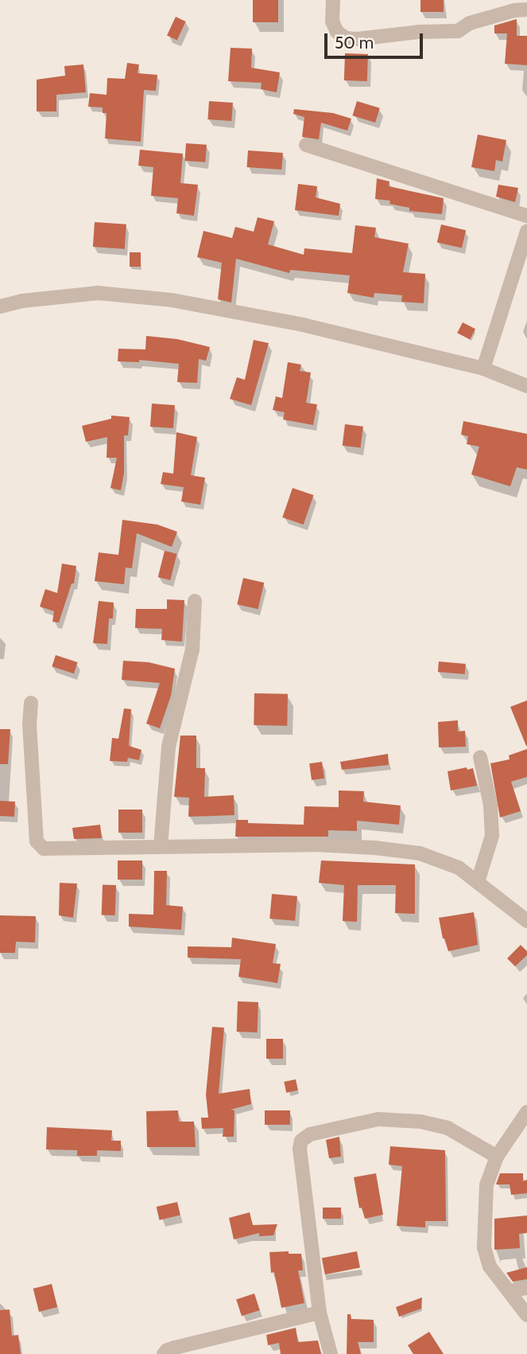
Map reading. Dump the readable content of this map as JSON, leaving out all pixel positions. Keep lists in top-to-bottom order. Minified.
{"scale_bar":"50 m"}
